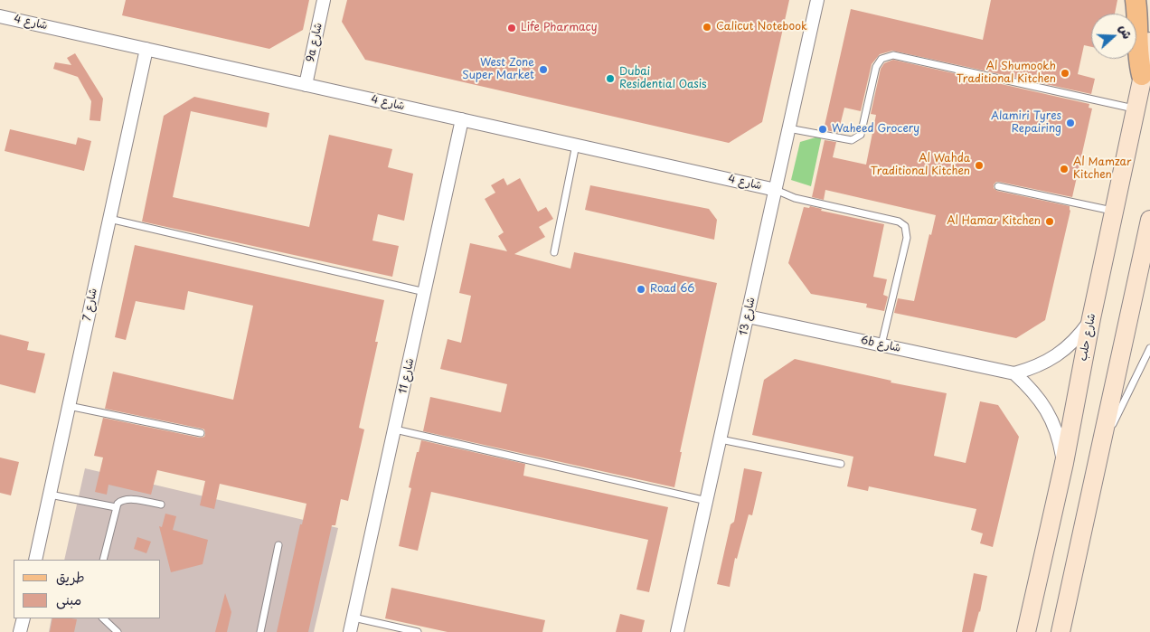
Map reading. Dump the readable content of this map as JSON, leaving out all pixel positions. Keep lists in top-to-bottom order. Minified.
{"streets":{"street":["شارع 4","9a شارع","شارع 7","شارع 13","شارع حلب","6b شارع","شارع 11"]},"crossings":[["شارع 4","9a شارع"],["شارع 4","شارع 7"],["شارع 4","شارع 13"],["شارع 4","شارع 11"],["شارع 13","6b شارع"],["شارع حلب","6b شارع"]],"places":["Calicut Notebook","Life Pharmacy","West Zone Super Market","Al Shumookh Traditional Kitchen","Dubai Residential Oasis","Alamiri Tyres Repairing","Waheed Grocery","Al Wahda Traditional Kitchen","Al Mamzar Kitchen","Al Hamar Kitchen","Road 66"],"legend":["طريق","مبنى"],"north":"right"}
